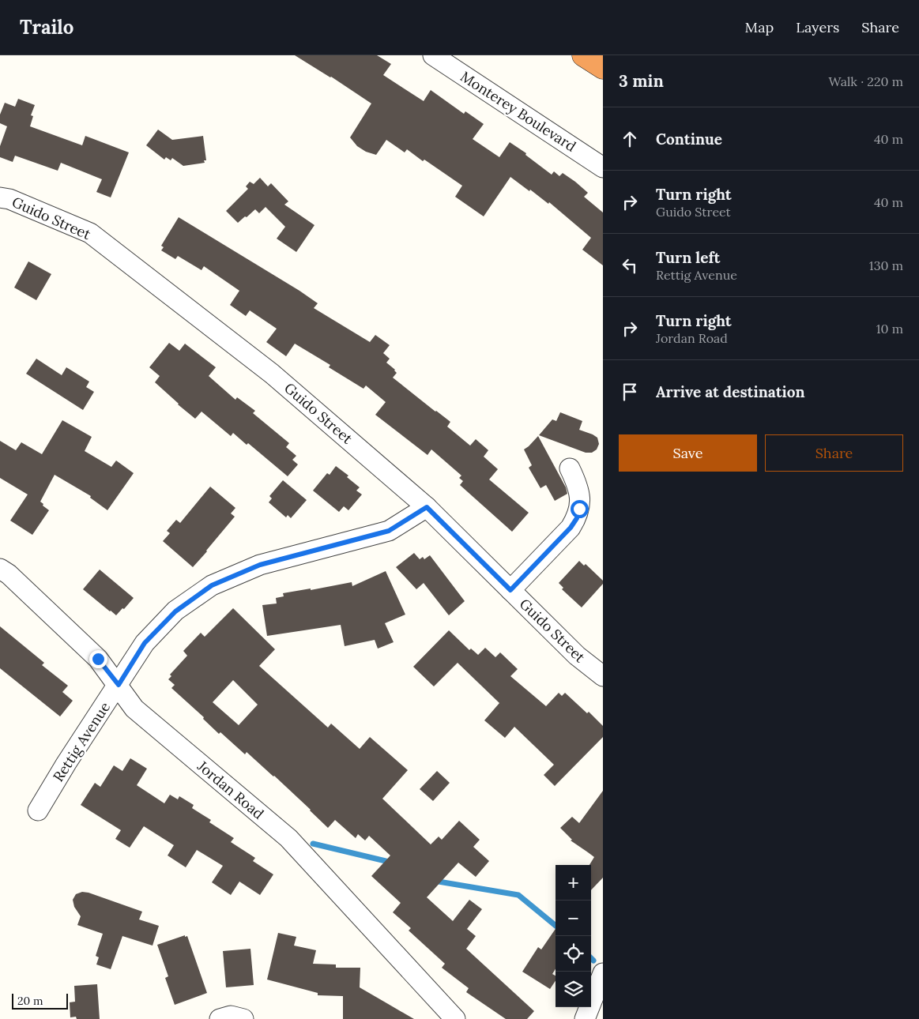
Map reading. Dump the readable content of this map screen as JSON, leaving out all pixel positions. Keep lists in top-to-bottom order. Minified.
{"streets":{"street":["Monterey Boulevard","Guido Street","Rettig Avenue","Jordan Road"]},"crossings":[["Guido Street","Rettig Avenue"],["Rettig Avenue","Jordan Road"]],"scale_bar":"20 m","page":{"header":"Trailo","nav":["Map","Layers","Share"],"heading":["3 min","Walk · 220 m"],"list":[["Continue","40 m"],["Turn right","Guido Street","40 m"],["Turn left","Rettig Avenue","130 m"],["Turn right","Jordan Road","10 m"],"Arrive at destination"],"buttons":["Save","Share"],"map_buttons":["+","−"],"scale":"20 m"}}
